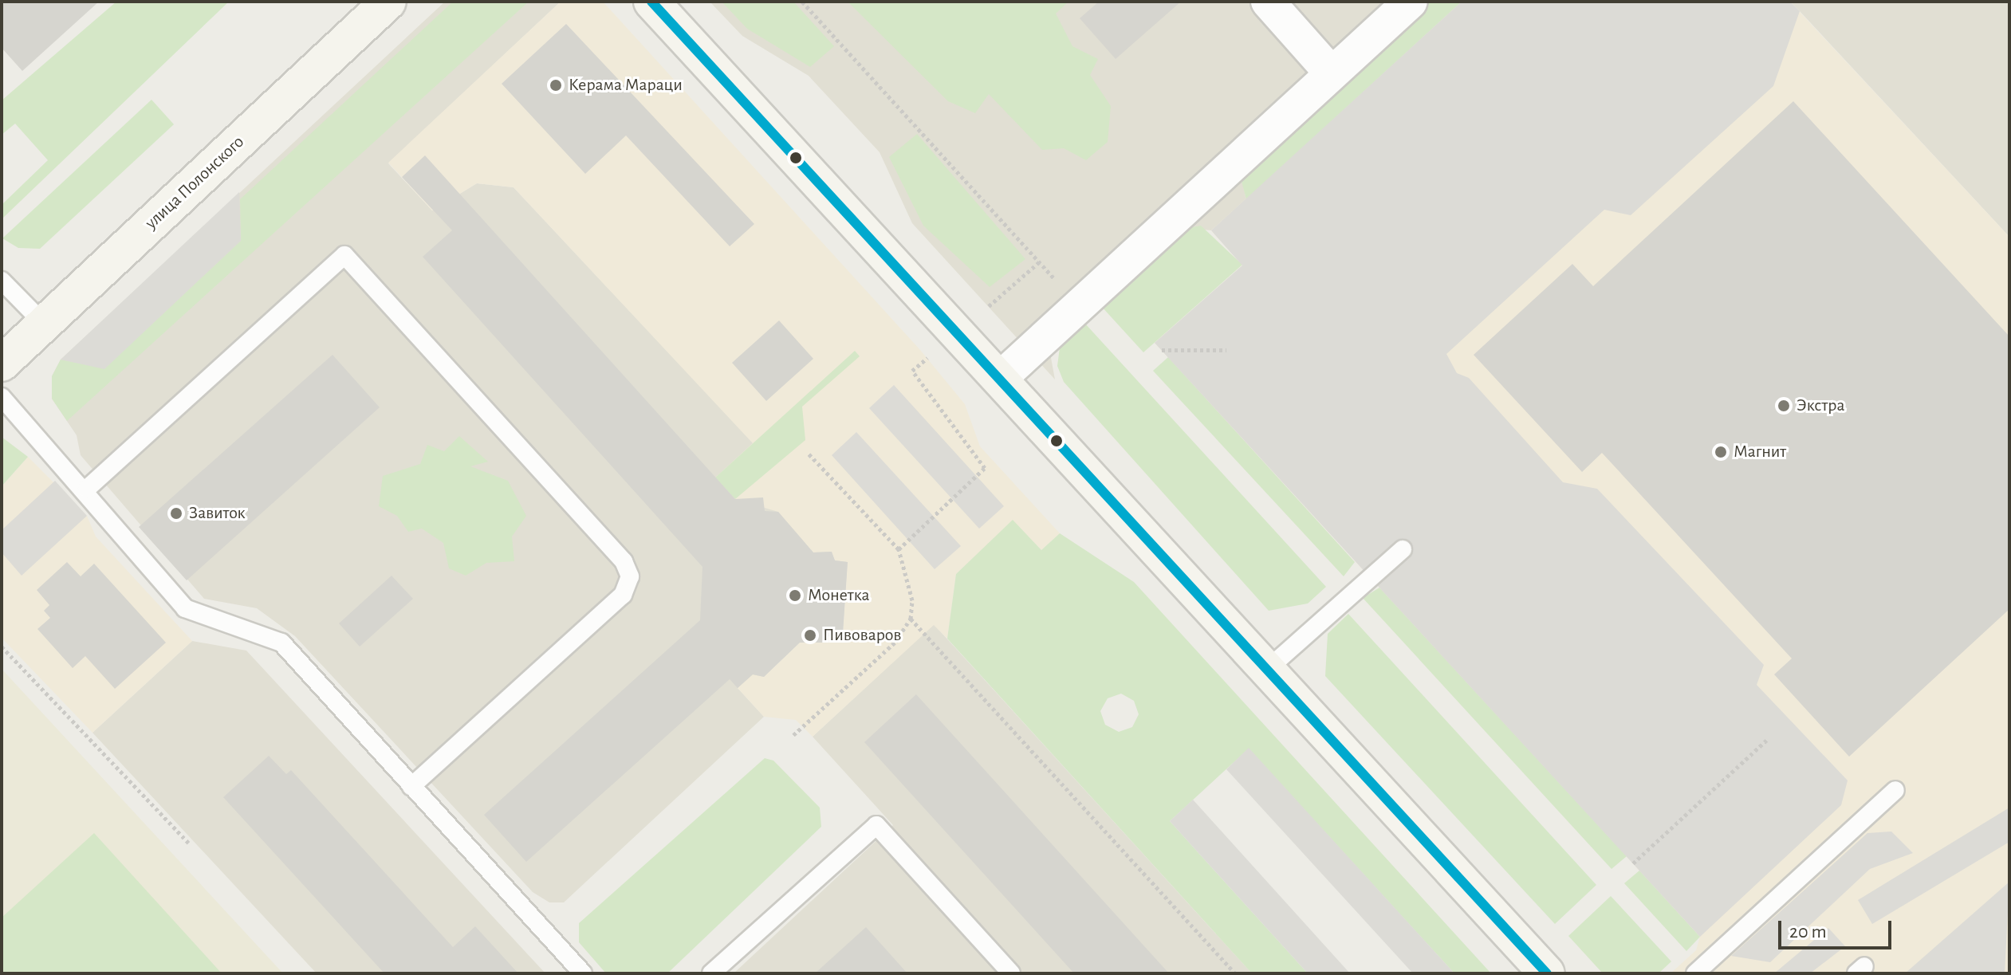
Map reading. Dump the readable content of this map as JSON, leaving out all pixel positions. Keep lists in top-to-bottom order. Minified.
{"streets":{"main road":["улица Полонского"]},"places":["Керама Мараци","Экстра","Магнит","Завиток","Монетка","Пивоваров"],"scale_bar":"20 m"}
